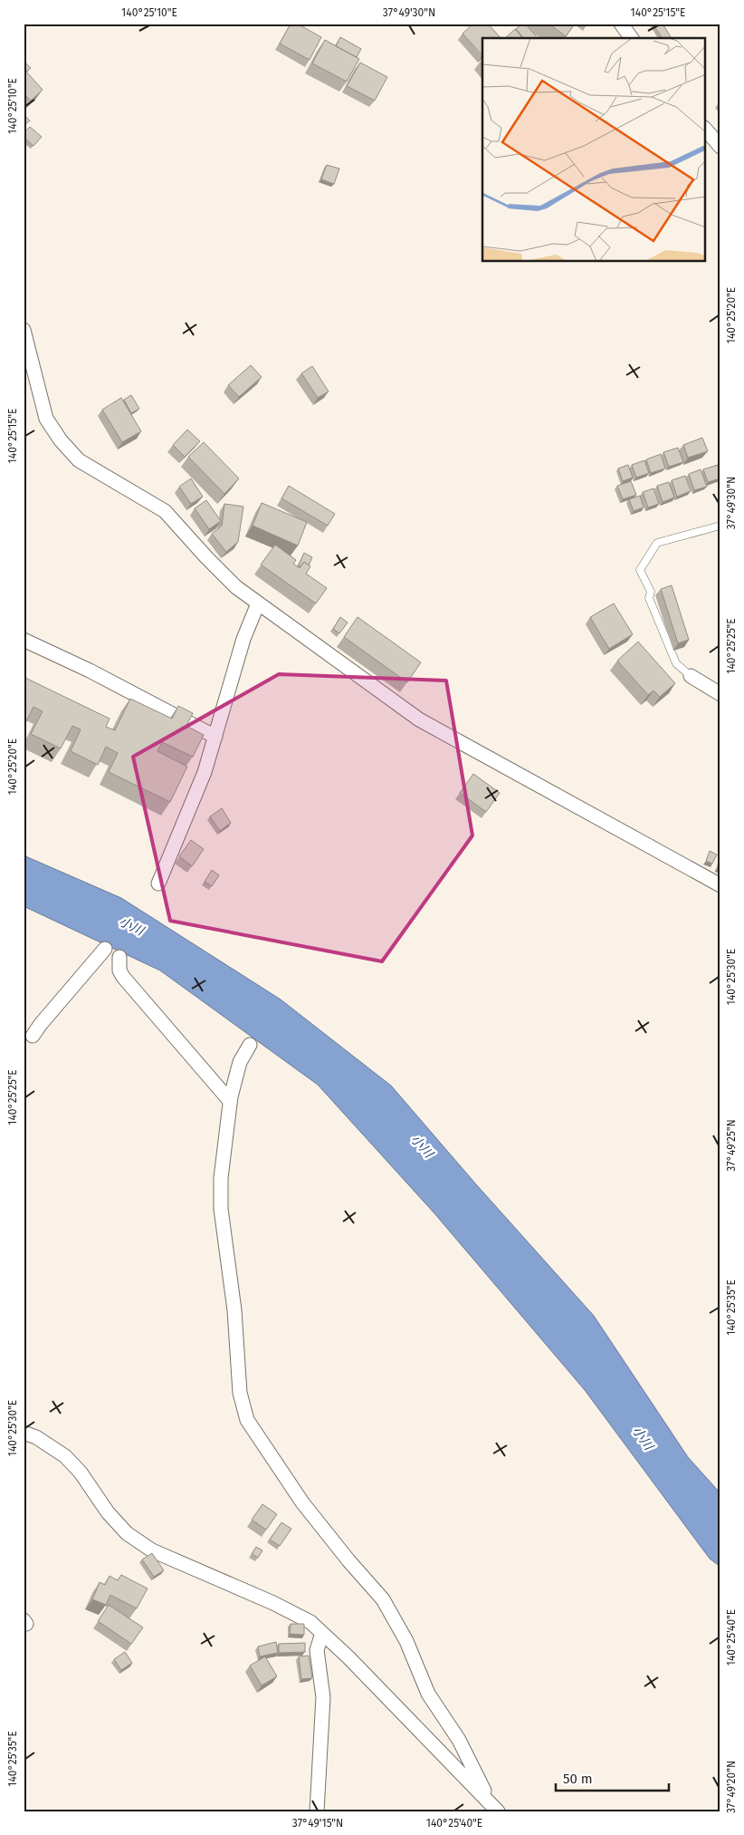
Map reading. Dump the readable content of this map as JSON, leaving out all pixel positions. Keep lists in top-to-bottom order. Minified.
{"water":["小川"],"scale_bar":"50 m","coordinates":["140°25'10\"E","37°49'30\"N","140°25'15\"E","140°25'20\"E","140°25'25\"E","140°25'30\"E","37°49'25\"N","140°25'35\"E","140°25'40\"E","37°49'20\"N","37°49'15\"N"]}
